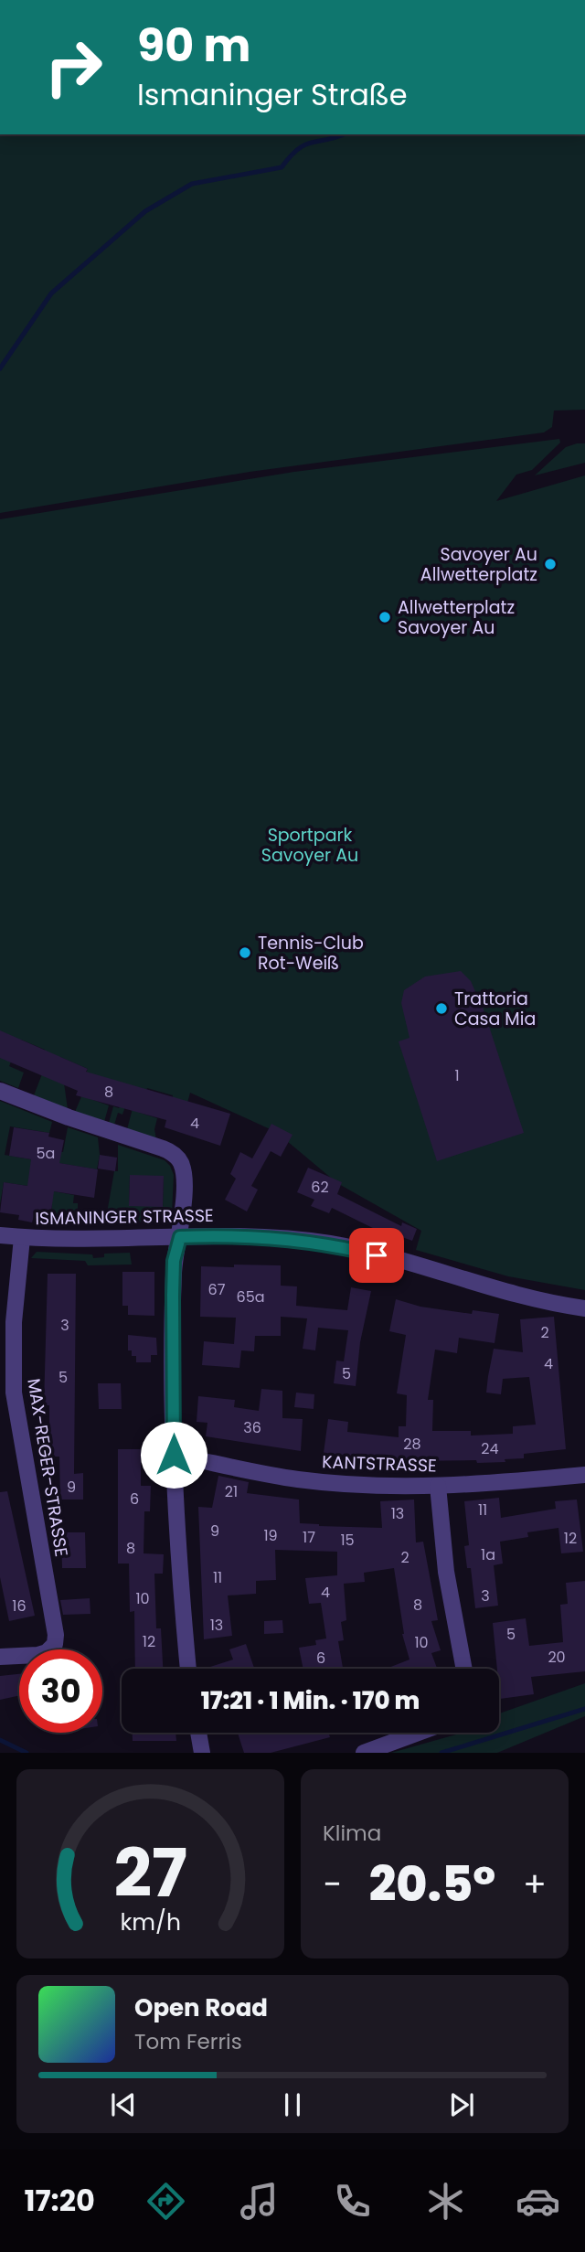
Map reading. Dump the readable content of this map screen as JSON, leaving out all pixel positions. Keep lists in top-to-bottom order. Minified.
{"streets":{"street":["ISMANINGER STRASSE","KANTSTRASSE","MAX-REGER-STRASSE"]},"crossings":[["ISMANINGER STRASSE","MAX-REGER-STRASSE"]],"parks":["Sportpark Savoyer Au"],"places":["Savoyer Au Allwetterplatz","Allwetterplatz Savoyer Au","Tennis-Club Rot-Weiß","Trattoria Casa Mia"],"house_numbers":["1","8","4","5a","62","67","65a","3","2","4","5","5","36","28","24","9","21","6","11","13","9","19","17","12","15","8","1a","2","11","4","3","10","8","16","13","5","12","10","20","6"],"page":{"turn":["90 m","Ismaninger Straße"],"limit":"30","trip":"17:21 · 1 Min. · 170 m","tile":"Klima","heat":["−","20.5°","+"],"song":["Open Road","Tom Ferris"],"tabs":"17:20","gauge":["27","km/h"]}}
